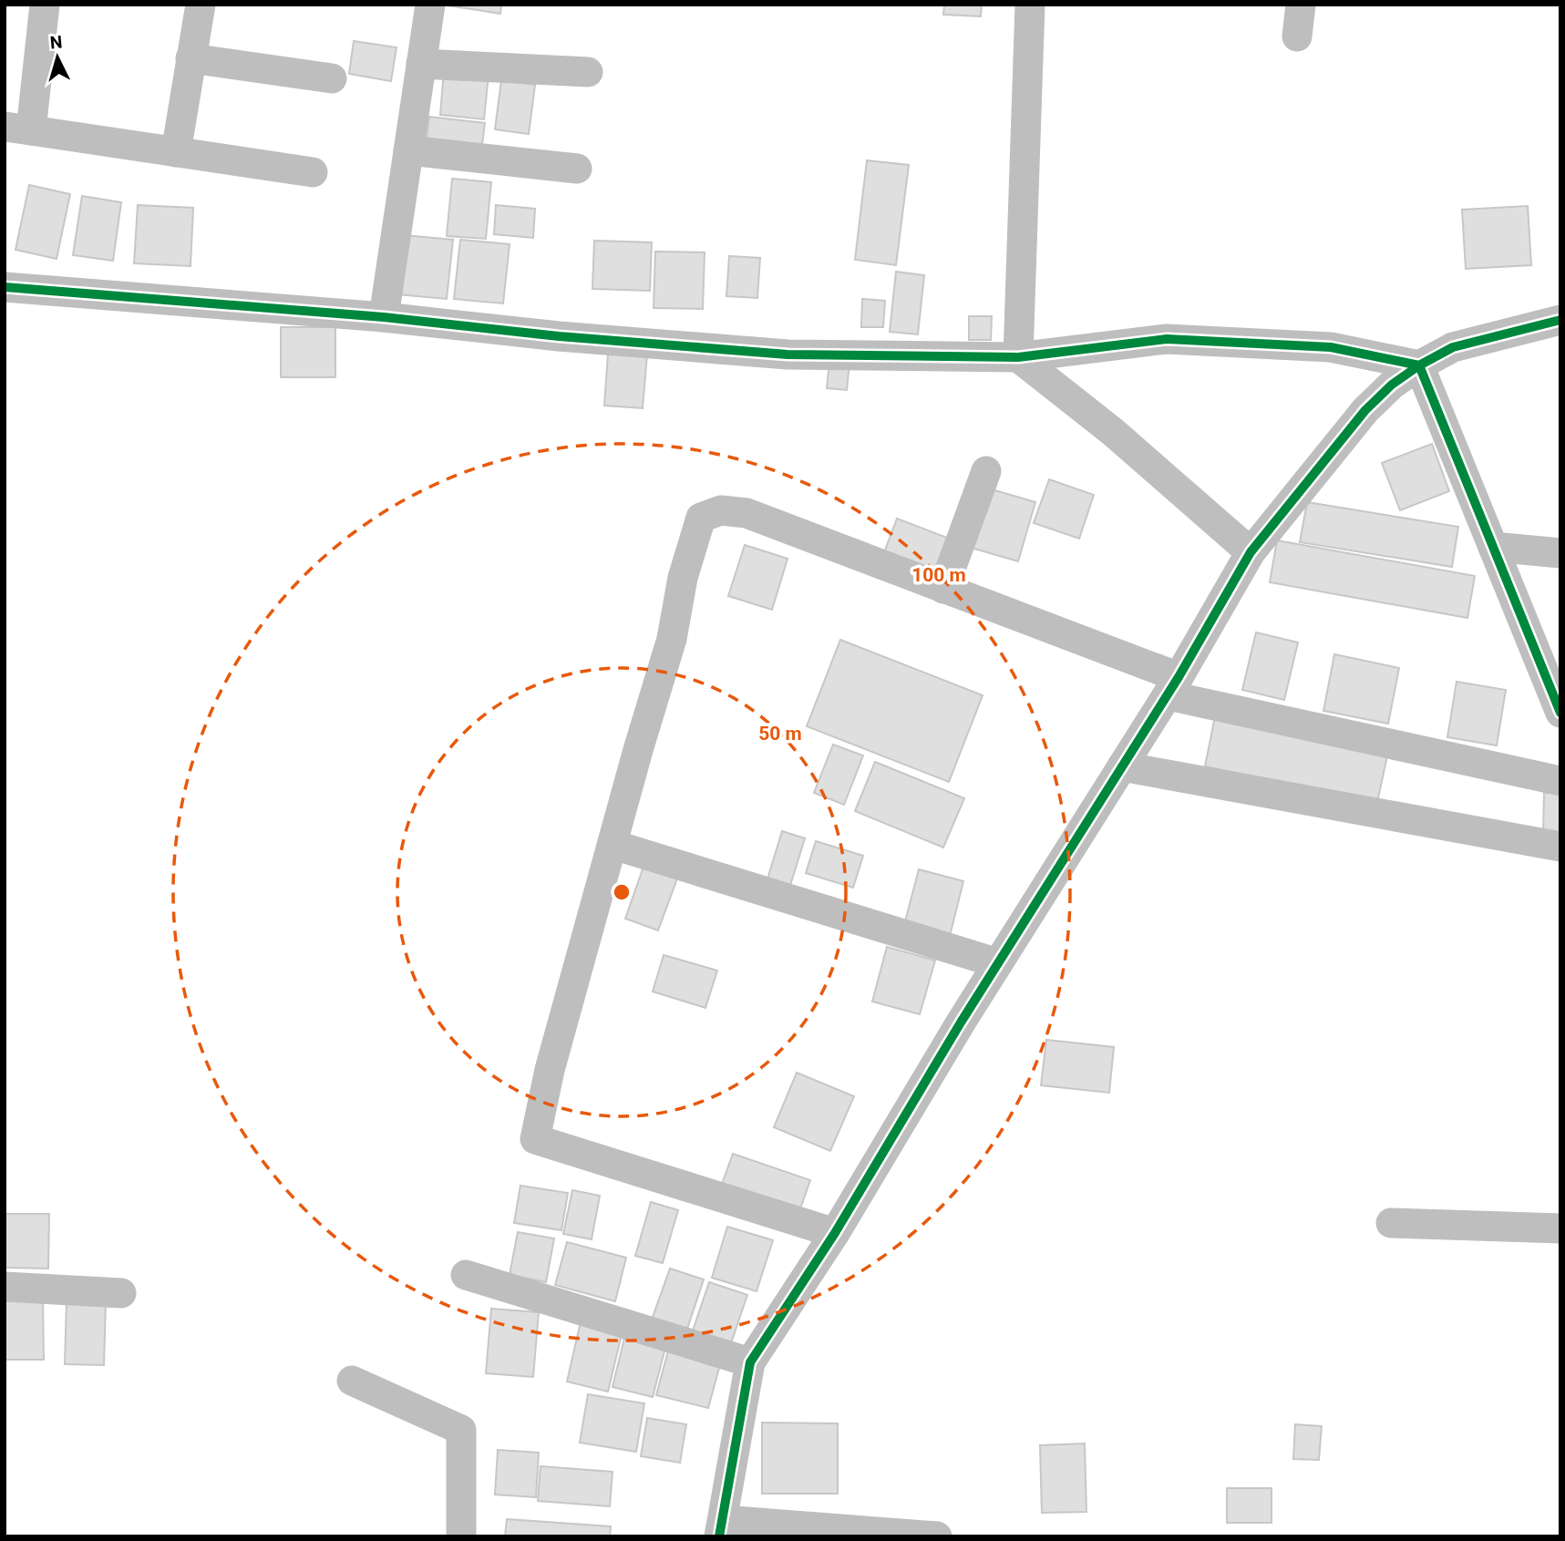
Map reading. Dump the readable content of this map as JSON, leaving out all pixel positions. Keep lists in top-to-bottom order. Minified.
{"north":"top","rings":["100 m","50 m"]}
